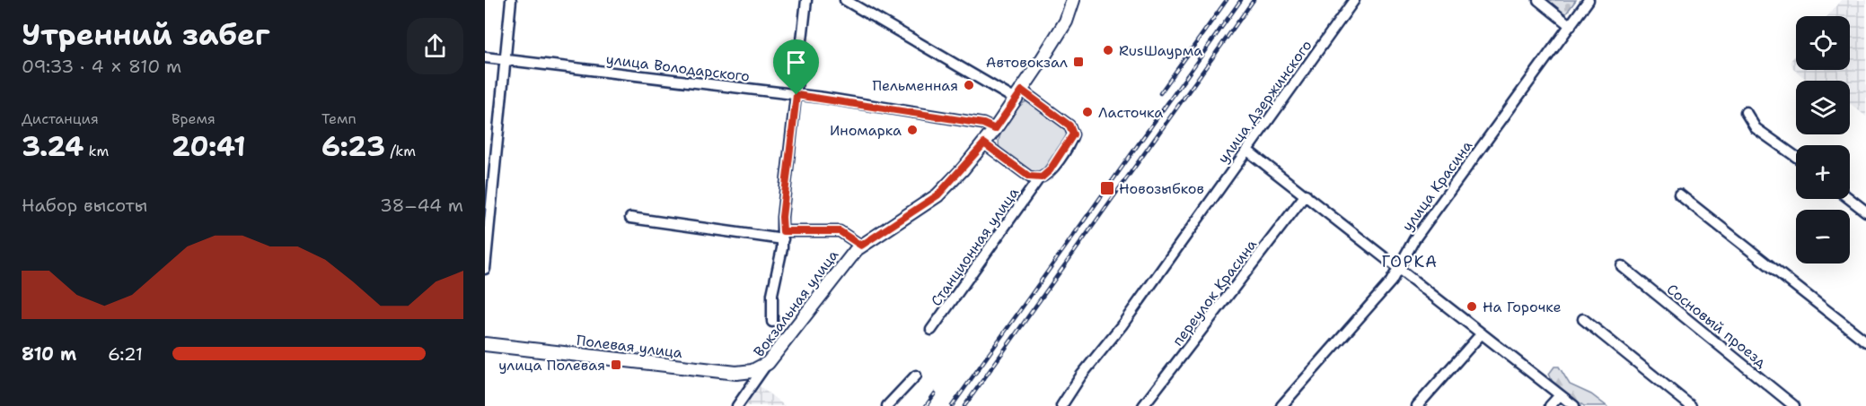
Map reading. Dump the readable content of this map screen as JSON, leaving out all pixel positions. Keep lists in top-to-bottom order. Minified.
{"streets":{"main road":["Вокзальная улица","Полевая улица"],"street":["улица Володарского","улица Дзержинского","улица Красина","Станционная улица","переулок Красина","Сосновый проезд"]},"crossings":[["улица Володарского","Вокзальная улица"],["Вокзальная улица","Полевая улица"]],"districts":["ГОРКА"],"places":{"other":["RusШаурма","Пельменная","Ласточка","Иномарка","На Горочке"],"transit":["Автовокзал","Новозыбков","улица Полевая"]},"page":{"heading":["Утренний забег","09:33 · 4 × 810 m"],"map_buttons":["+","−"],"stats":[["Дистанция","3.24 km"],["Время","20:41"],["Темп","6:23 /km"]],"chart":["Набор высоты","38–44 m"],"list":[{"name":"810 m","note":"6:21"}]}}
